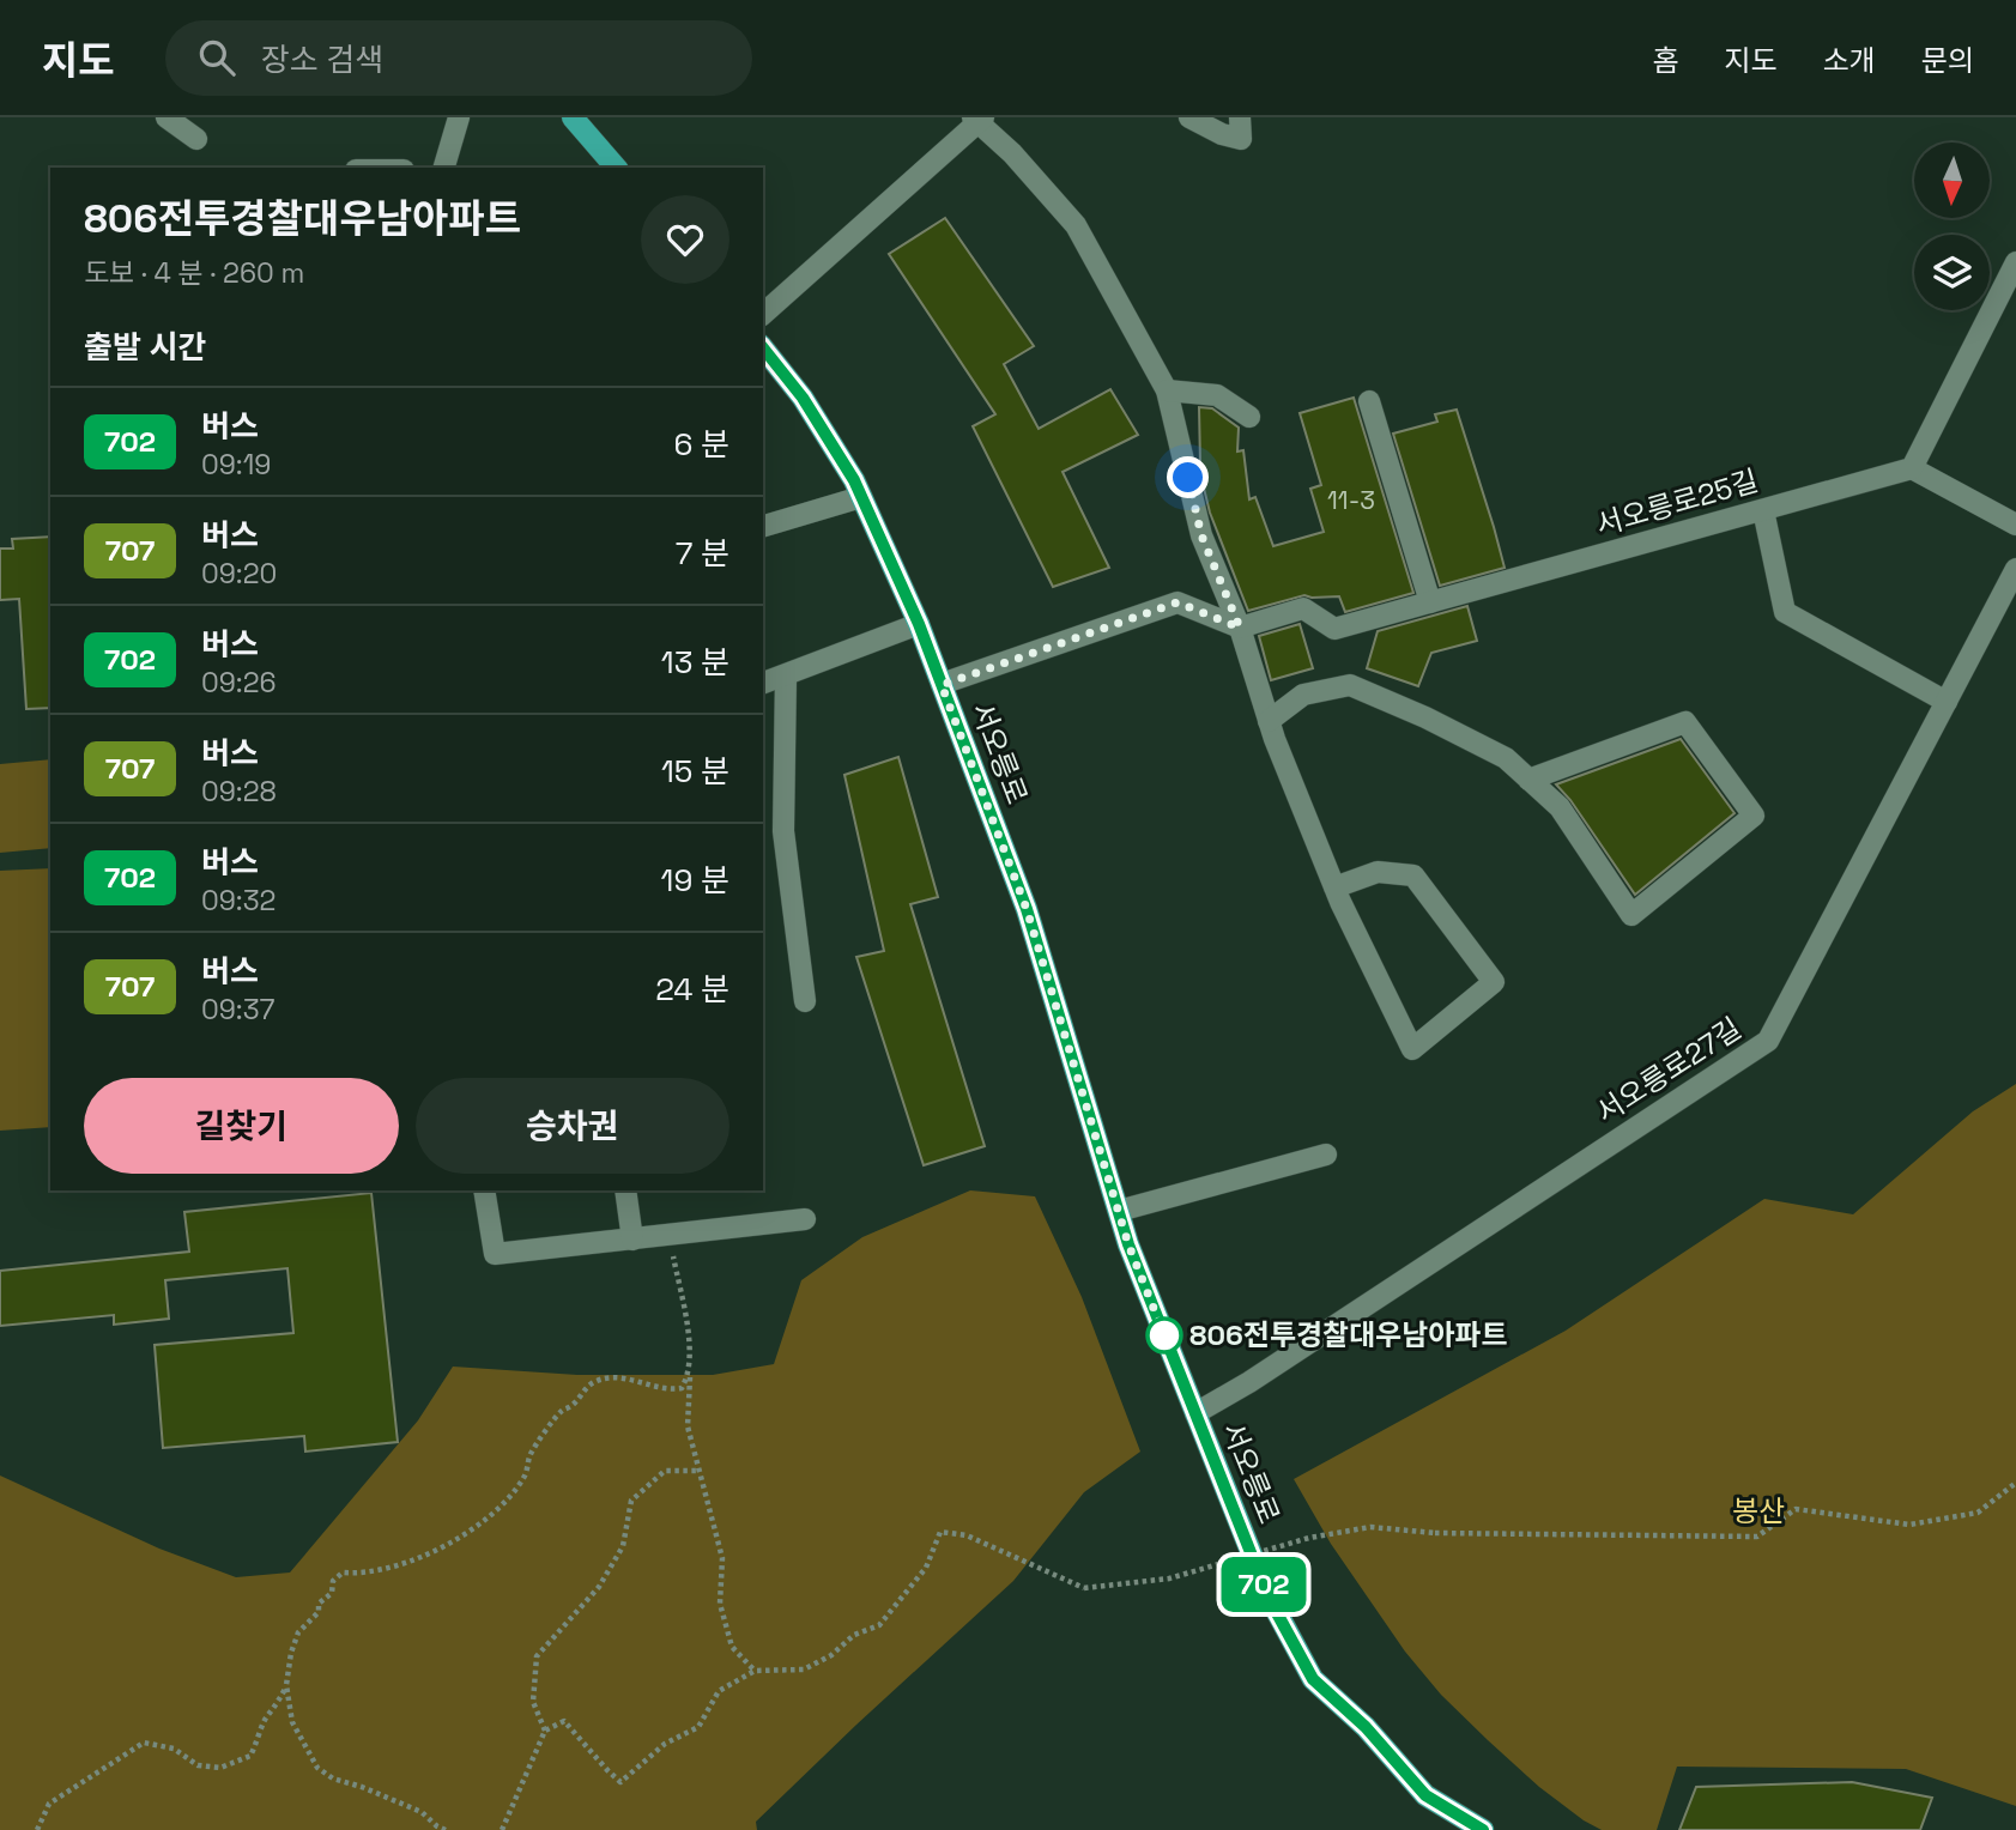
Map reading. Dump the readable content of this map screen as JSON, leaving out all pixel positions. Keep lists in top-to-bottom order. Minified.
{"streets":{"main road":["서오릉로"],"street":["서오릉로25길","서오릉로27길"]},"crossings":[["서오릉로","서오릉로27길"]],"parks":["봉산"],"places":["806전투경찰대우남아파트"],"lines":["bus line 702"],"house_numbers":["11-3"],"north":"bottom","page":{"header":"지도","search":"장소 검색","nav":["홈","지도","소개","문의"],"on_map":"702","heading":[["806전투경찰대우남아파트","도보 · 4 분 · 260 m"],"출발 시간"],"list":[{"mark":"702","name":"버스","note":"09:19","value":"6 분"},{"mark":"707","name":"버스","note":"09:20","value":"7 분"},{"mark":"702","name":"버스","note":"09:26","value":"13 분"},{"mark":"707","name":"버스","note":"09:28","value":"15 분"},{"mark":"702","name":"버스","note":"09:32","value":"19 분"},{"mark":"707","name":"버스","note":"09:37","value":"24 분"}],"buttons":["길찾기","승차권"]}}
